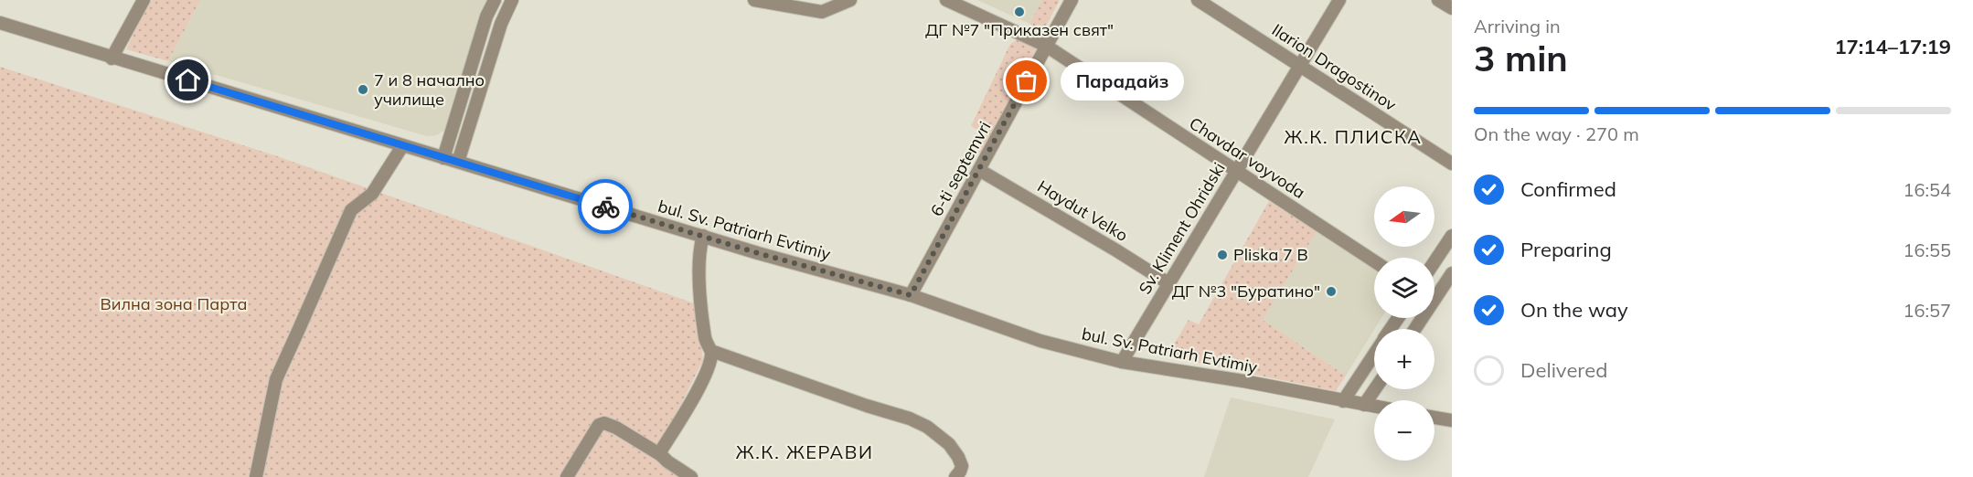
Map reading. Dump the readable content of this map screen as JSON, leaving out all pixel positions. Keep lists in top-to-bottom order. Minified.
{"streets":{"street":["Ilarion Dragostinov","Chavdar voyvoda","6-ti septemvri","Haydut Velko","Sv. Kliment Ohridski","bul. Sv. Patriarh Evtimiy"]},"crossings":[["Ilarion Dragostinov","Sv. Kliment Ohridski"],["Chavdar voyvoda","6-ti septemvri"],["Chavdar voyvoda","Sv. Kliment Ohridski"],["6-ti septemvri","Haydut Velko"],["6-ti septemvri","bul. Sv. Patriarh Evtimiy"],["Haydut Velko","Sv. Kliment Ohridski"],["Sv. Kliment Ohridski","bul. Sv. Patriarh Evtimiy"]],"districts":["Ж.К. ПЛИСКА","Ж.К. ЖЕРАВИ"],"parks":["Вилна зона Парта"],"places":["ДГ №7 \"Приказен свят\"","Парадайз","7 и 8 начално училище","Pliska 7 B","ДГ №3 \"Буратино\""],"north":"left","page":{"heading":["3 min","Arriving in","17:14–17:19"],"bubble":"Парадайз","bar":"On the way · 270 m","list":[["Confirmed","16:54"],["Preparing","16:55"],["On the way","16:57"],"Delivered"],"map_buttons":["+","−"]}}
